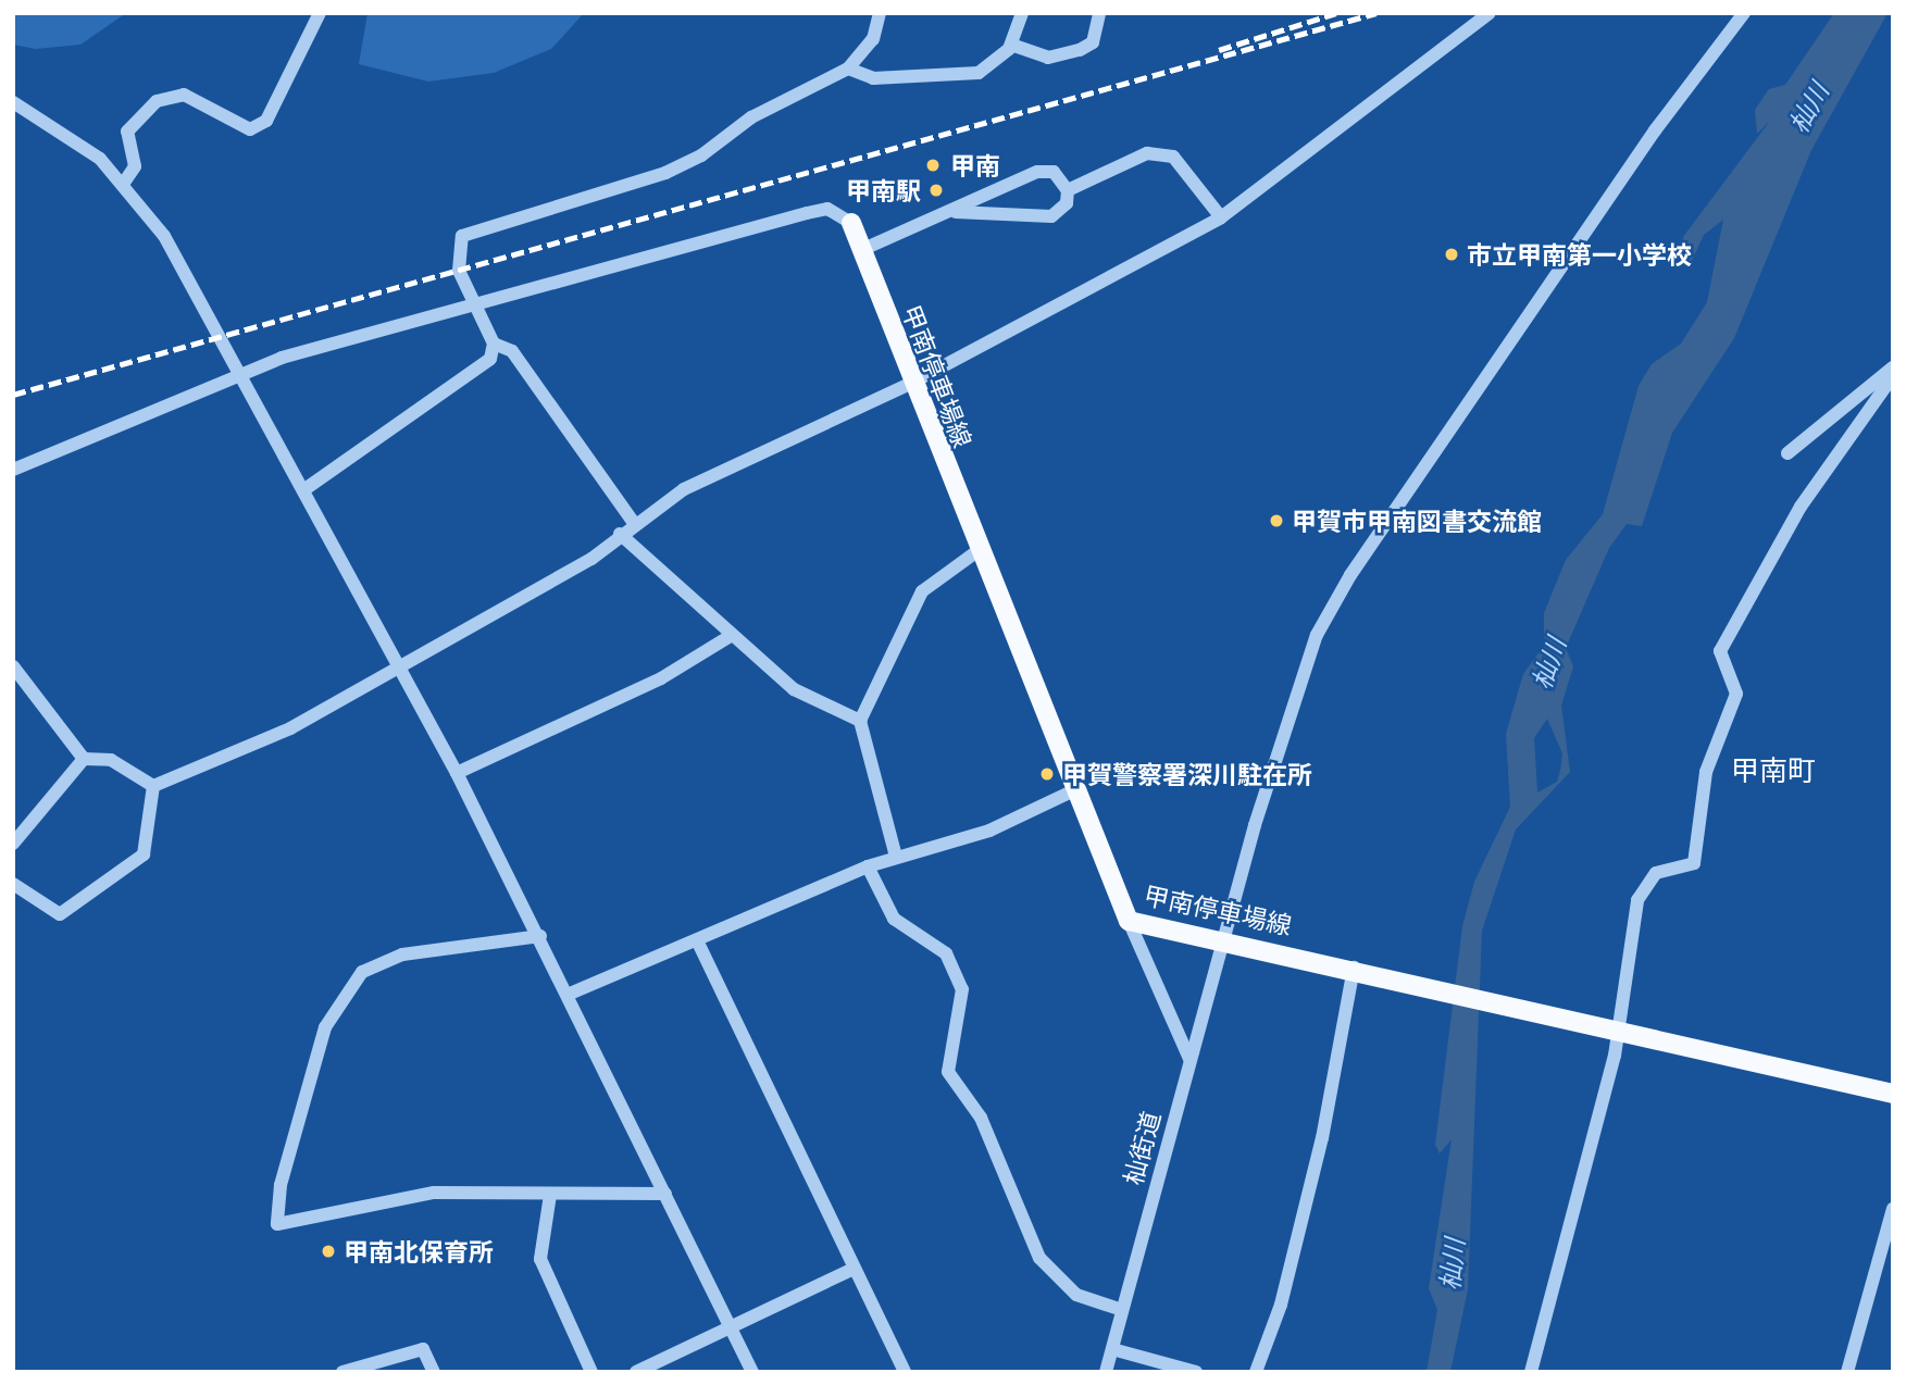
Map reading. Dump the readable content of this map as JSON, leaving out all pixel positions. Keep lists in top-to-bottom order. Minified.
{"streets":{"main road":["甲南停車場線"],"street":["杣街道"]},"crossings":[["甲南停車場線","杣街道"]],"districts":["甲南町"],"water":["杣川"],"places":["甲南","甲南駅","市立甲南第一小学校","甲賀市甲南図書交流館","甲賀警察署深川駐在所","甲南北保育所"]}
